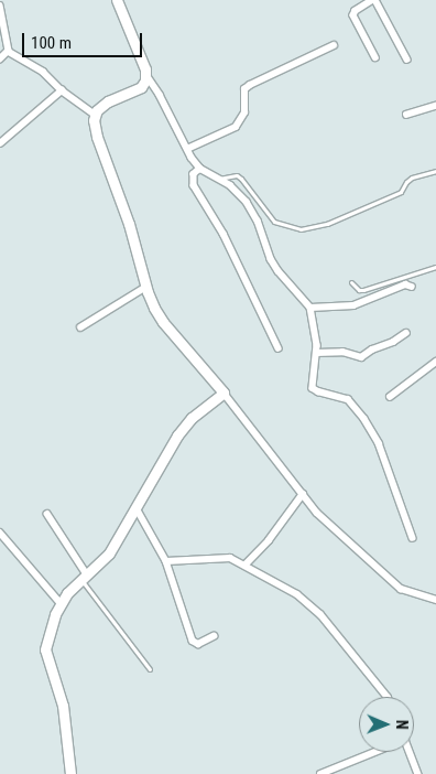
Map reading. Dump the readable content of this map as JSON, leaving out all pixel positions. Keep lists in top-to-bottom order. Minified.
{"scale_bar":"100 m","north":"right"}
